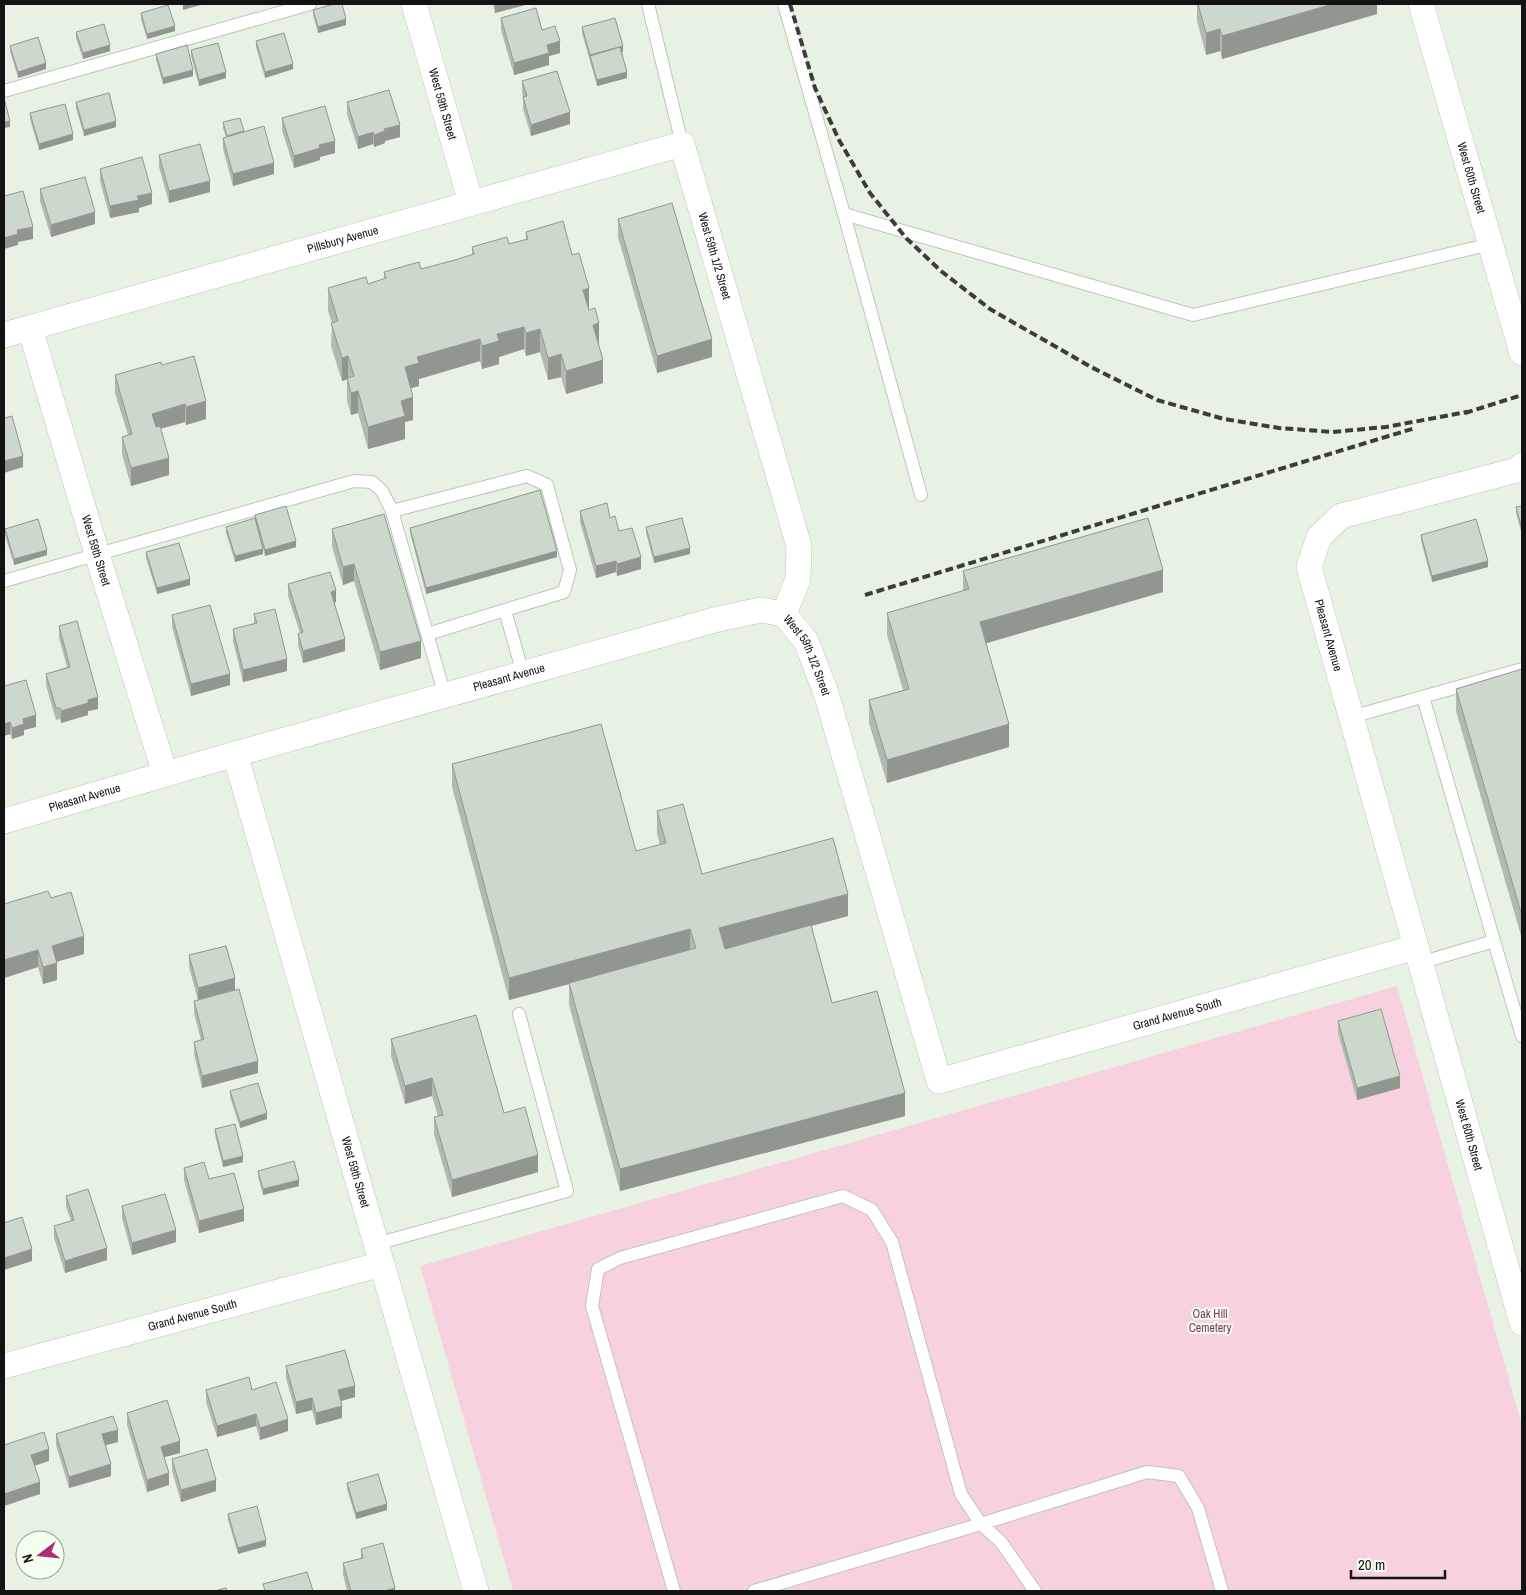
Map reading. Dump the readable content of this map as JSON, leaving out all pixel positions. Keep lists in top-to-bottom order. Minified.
{"streets":{"street":["West 59th Street","West 60th Street","Pillsbury Avenue","West 59th 1/2 Street","Pleasant Avenue","Grand Avenue South"]},"crossings":[["West 59th Street","Pillsbury Avenue"],["West 59th Street","Pleasant Avenue"],["West 59th Street","Grand Avenue South"],["West 60th Street","Pleasant Avenue"],["West 60th Street","Grand Avenue South"],["Pillsbury Avenue","West 59th 1/2 Street"],["West 59th 1/2 Street","Pleasant Avenue"],["West 59th 1/2 Street","Grand Avenue South"],["Pleasant Avenue","Grand Avenue South"]],"parks":["Oak Hill Cemetery"],"scale_bar":"20 m","north":"left"}
